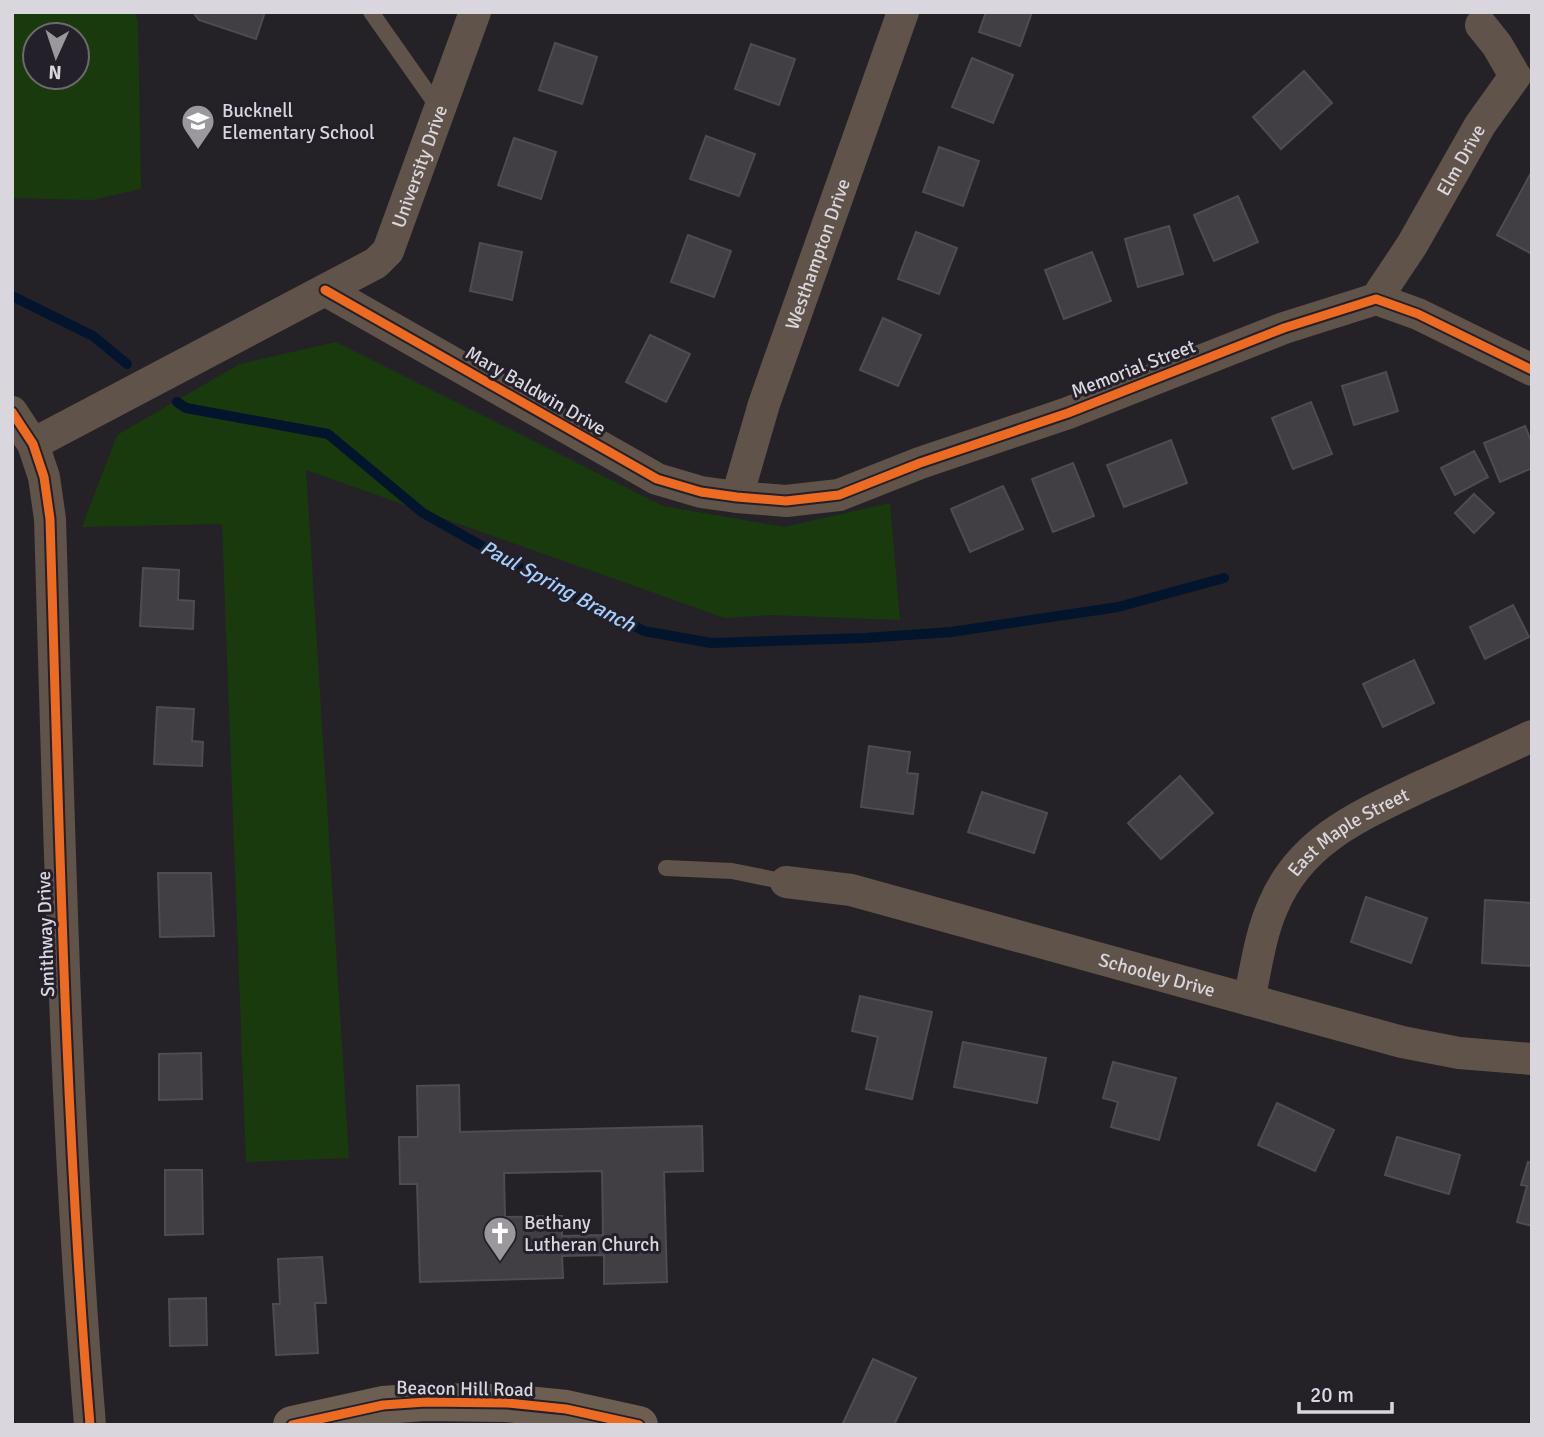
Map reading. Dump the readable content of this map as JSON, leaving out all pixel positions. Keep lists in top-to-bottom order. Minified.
{"streets":{"main road":["Beacon Hill Road"],"street":["Elm Drive","University Drive","Westhampton Drive","Memorial Street","Mary Baldwin Drive","East Maple Street","Smithway Drive","Schooley Drive"]},"crossings":[["Elm Drive","Memorial Street"],["University Drive","Mary Baldwin Drive"],["Westhampton Drive","Memorial Street"],["Westhampton Drive","Mary Baldwin Drive"],["Memorial Street","Mary Baldwin Drive"],["East Maple Street","Schooley Drive"]],"water":["Paul Spring Branch"],"places":{"school or university":["Bucknell Elementary School"],"church":["Bethany Lutheran Church"]},"scale_bar":"20 m","north":"bottom"}
